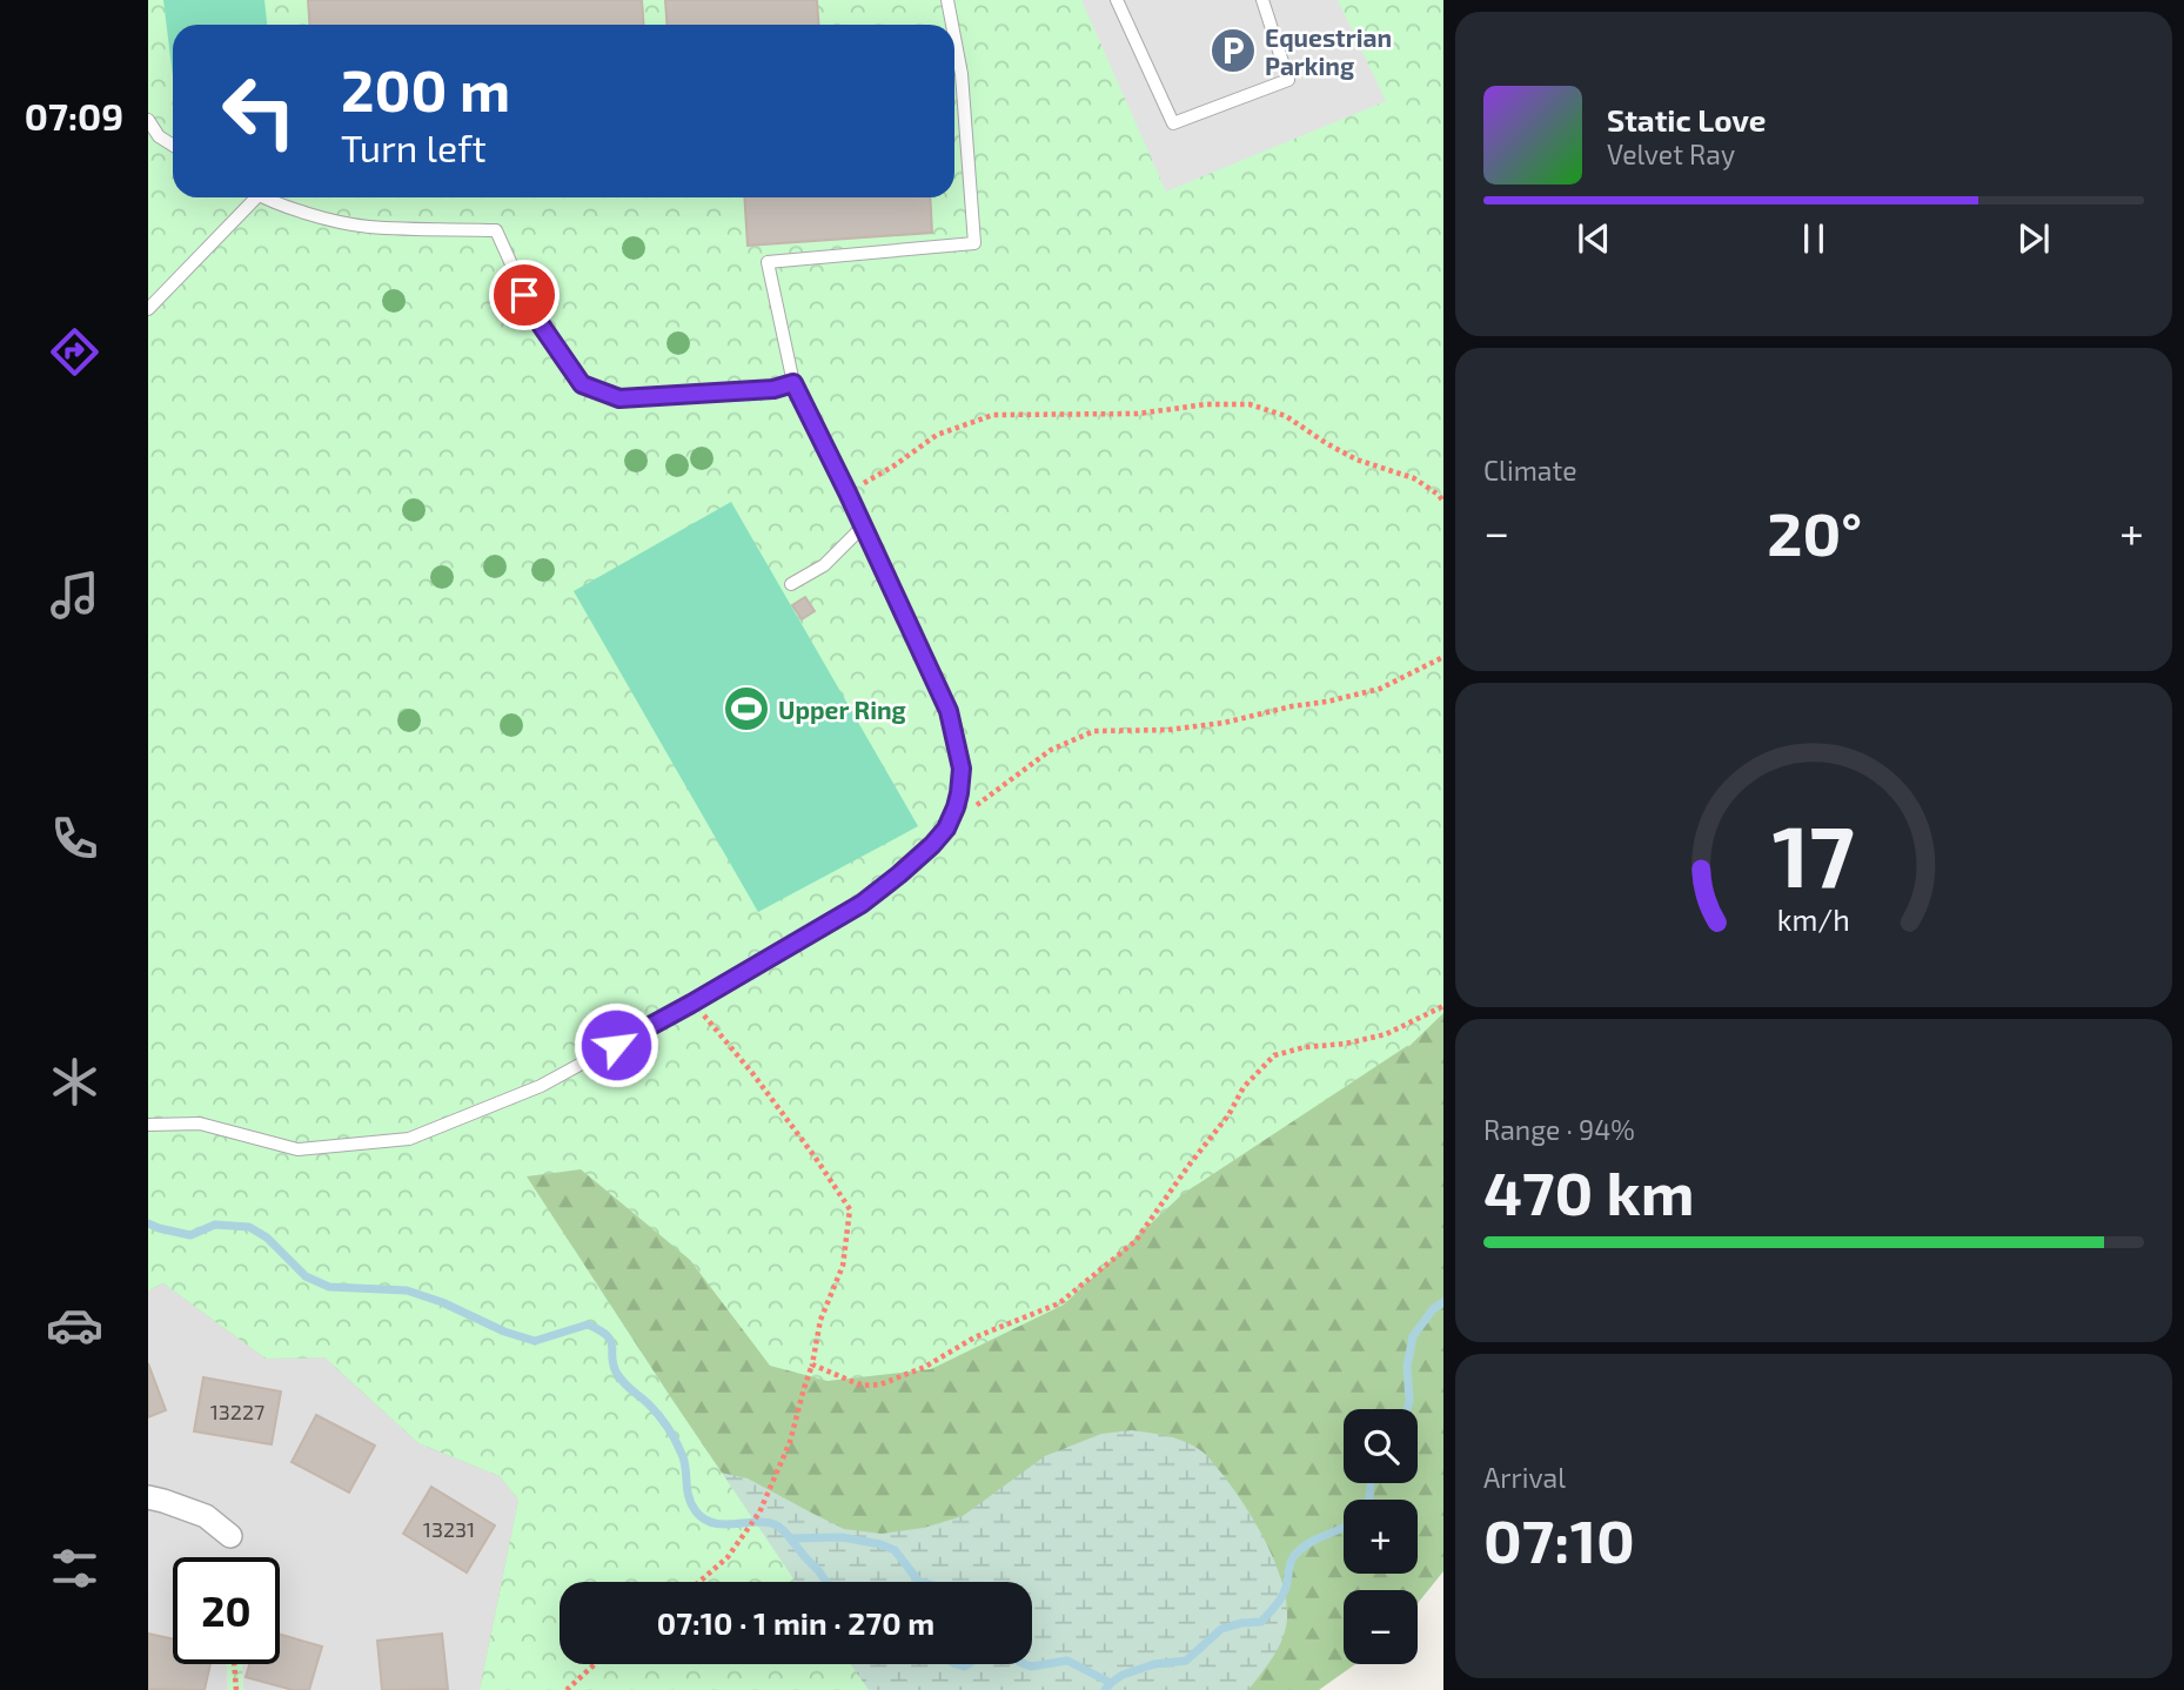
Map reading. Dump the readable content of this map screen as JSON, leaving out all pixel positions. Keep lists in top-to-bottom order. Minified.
{"places":{"parking":["Equestrian Parking"],"sports":["Upper Ring"]},"house_numbers":["13227","13231"],"page":{"tabs":"07:09","turn":["200 m","Turn left"],"song":["Static Love","Velvet Ray"],"tile":["Climate",["Range · 94%","470 km"],["Arrival","07:10"]],"heat":["−","20°","+"],"map_buttons":["+","−"],"limit":"20","trip":"07:10 · 1 min · 270 m","gauge":["17","km/h"]}}
